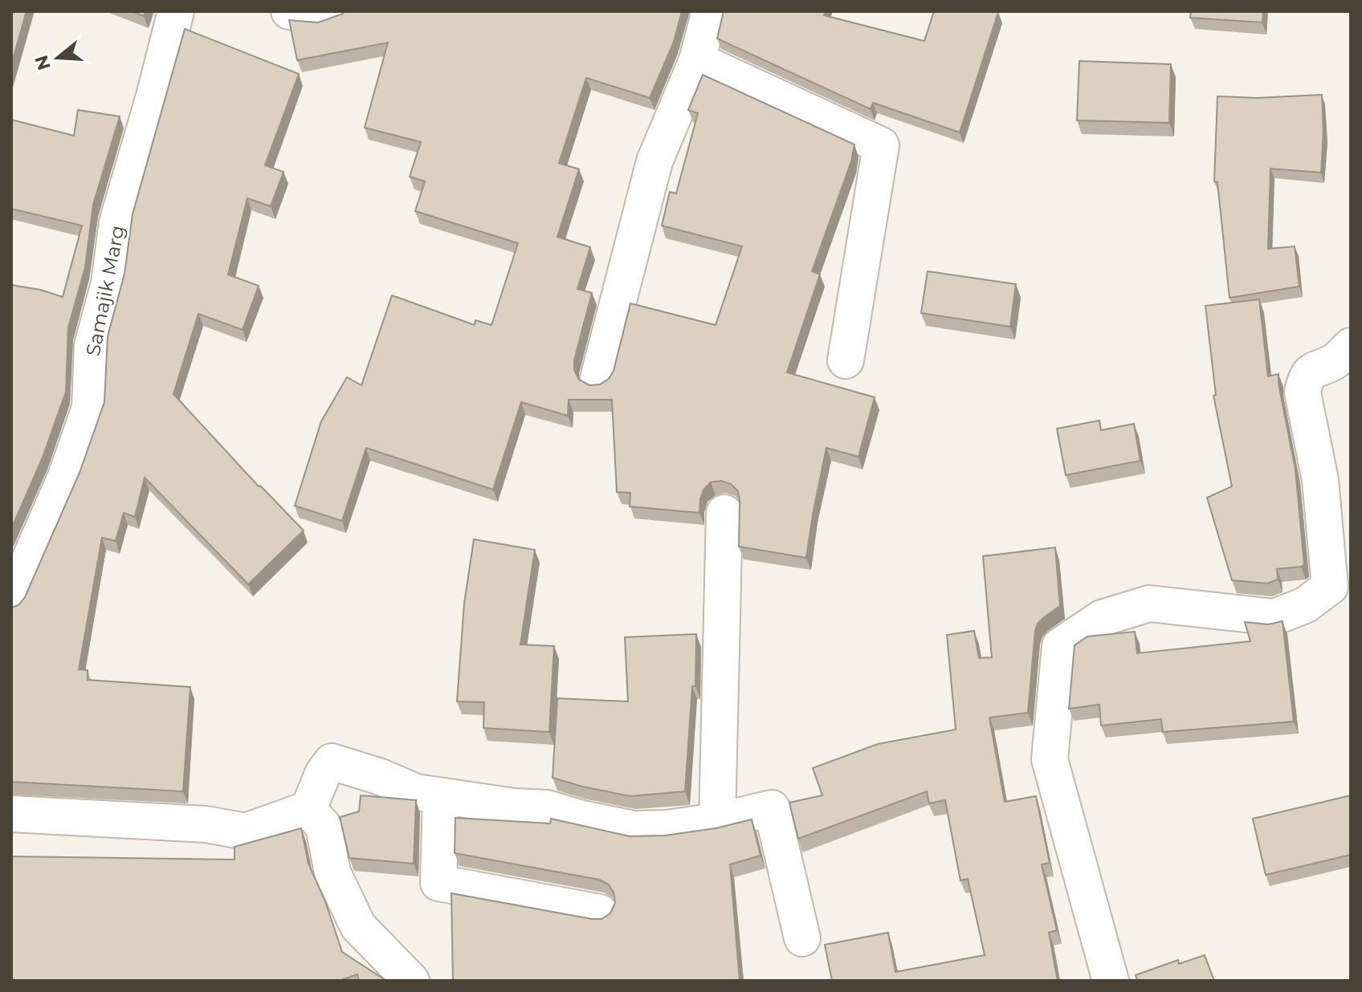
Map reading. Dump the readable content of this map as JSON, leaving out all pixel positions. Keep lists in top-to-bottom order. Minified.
{"streets":{"street":["Samajik Marg"]},"north":"left"}
